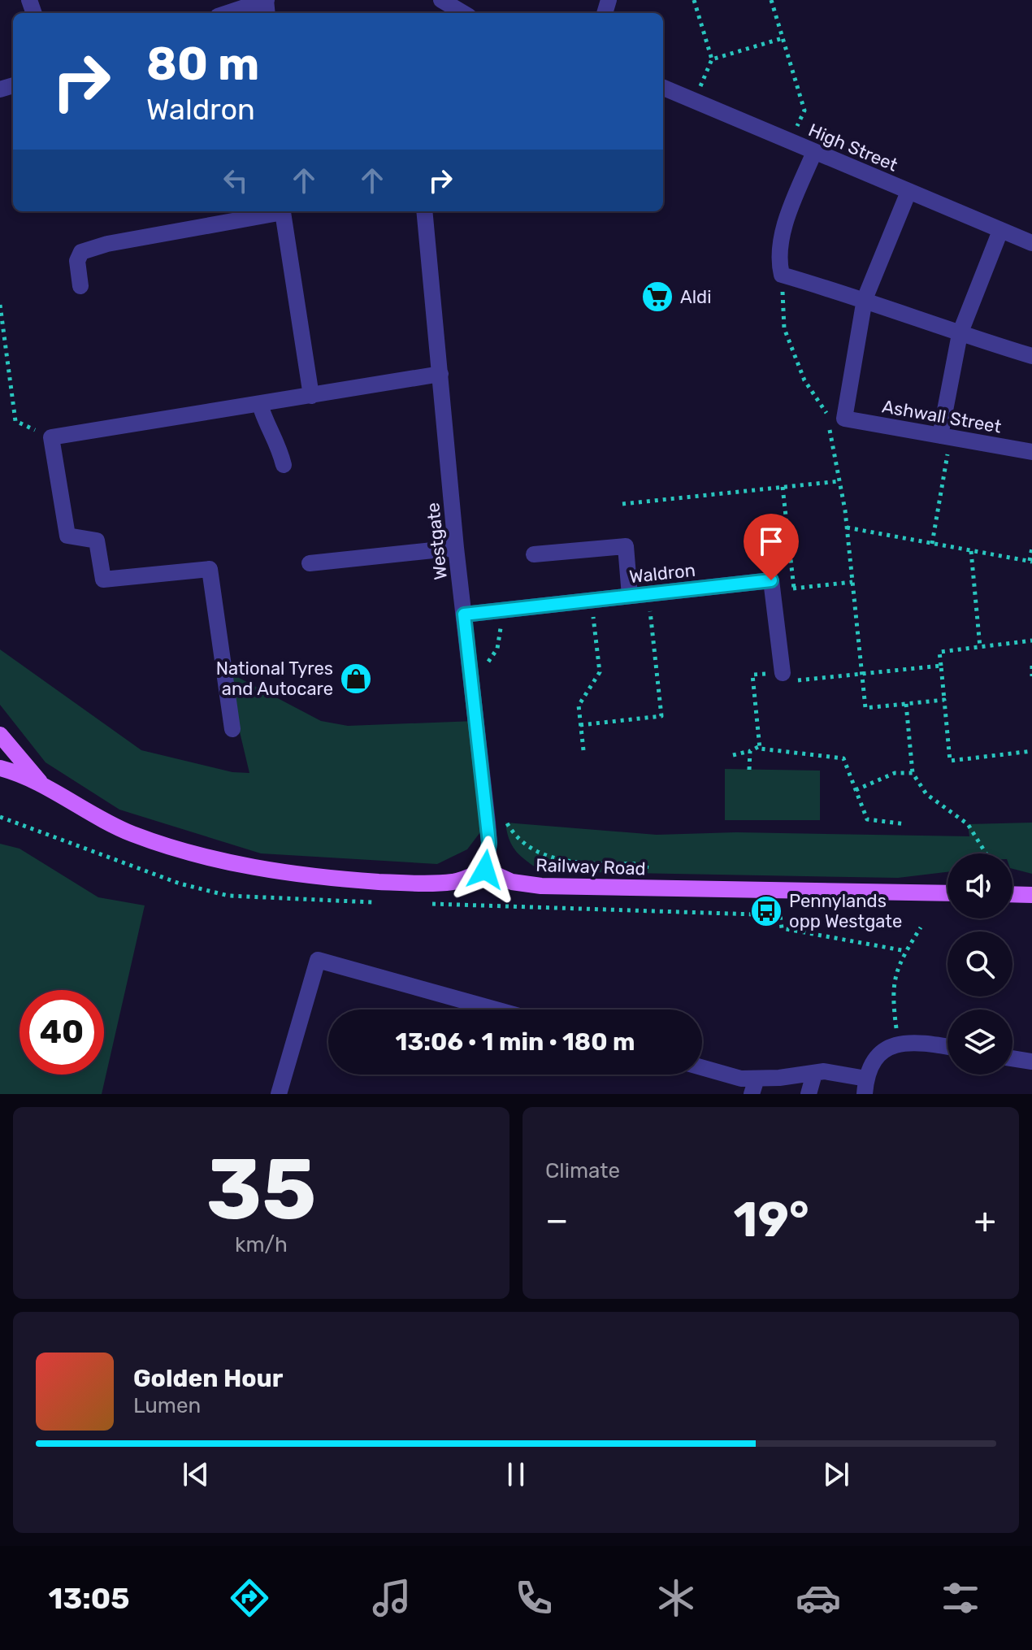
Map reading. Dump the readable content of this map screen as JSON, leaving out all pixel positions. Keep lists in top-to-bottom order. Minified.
{"streets":{"main road":["Railway Road"],"street":["High Street","Ashwall Street","Westgate","Waldron"]},"crossings":[["Westgate","Waldron"],["Westgate","Railway Road"]],"places":{"supermarket":["Aldi"],"shop":["National Tyres and Autocare"],"bus stop":["Pennylands opp Westgate"]},"page":{"turn":["80 m","Waldron"],"limit":"40","trip":"13:06 · 1 min · 180 m","tile":[["35","km/h"],"Climate"],"heat":["−","19°","+"],"song":["Golden Hour","Lumen"],"tabs":"13:05"}}
